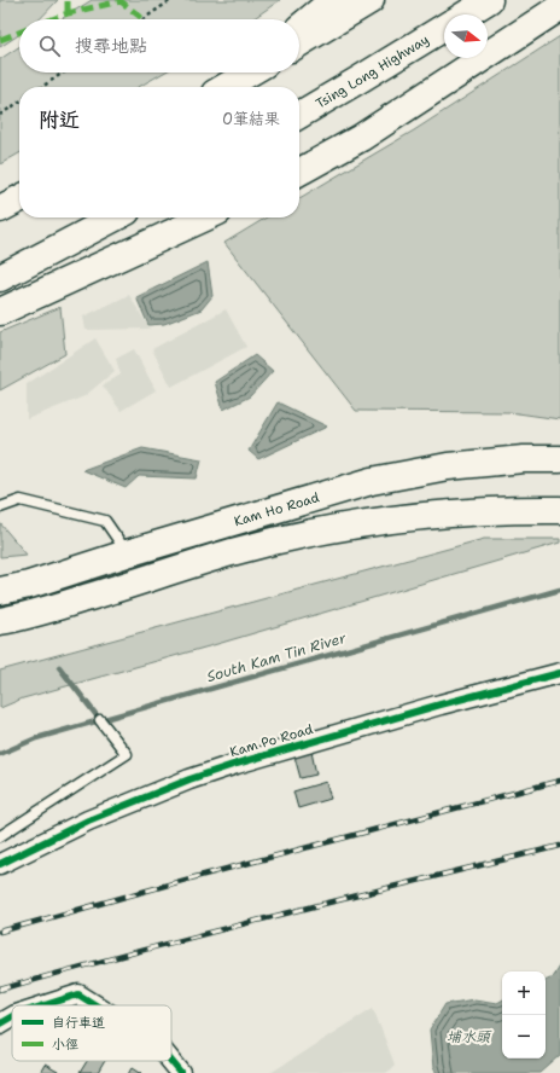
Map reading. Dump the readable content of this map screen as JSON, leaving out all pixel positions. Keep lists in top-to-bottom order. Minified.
{"streets":{"main road":["Tsing Long Highway","Kam Ho Road"],"street":["Kam Po Road"]},"water":["South Kam Tin River","埔水頭"],"legend":["自行車道","小徑"],"north":"right","page":{"search":"搜尋地點","heading":["附近","0筆結果"],"map_buttons":["+","−"]}}
